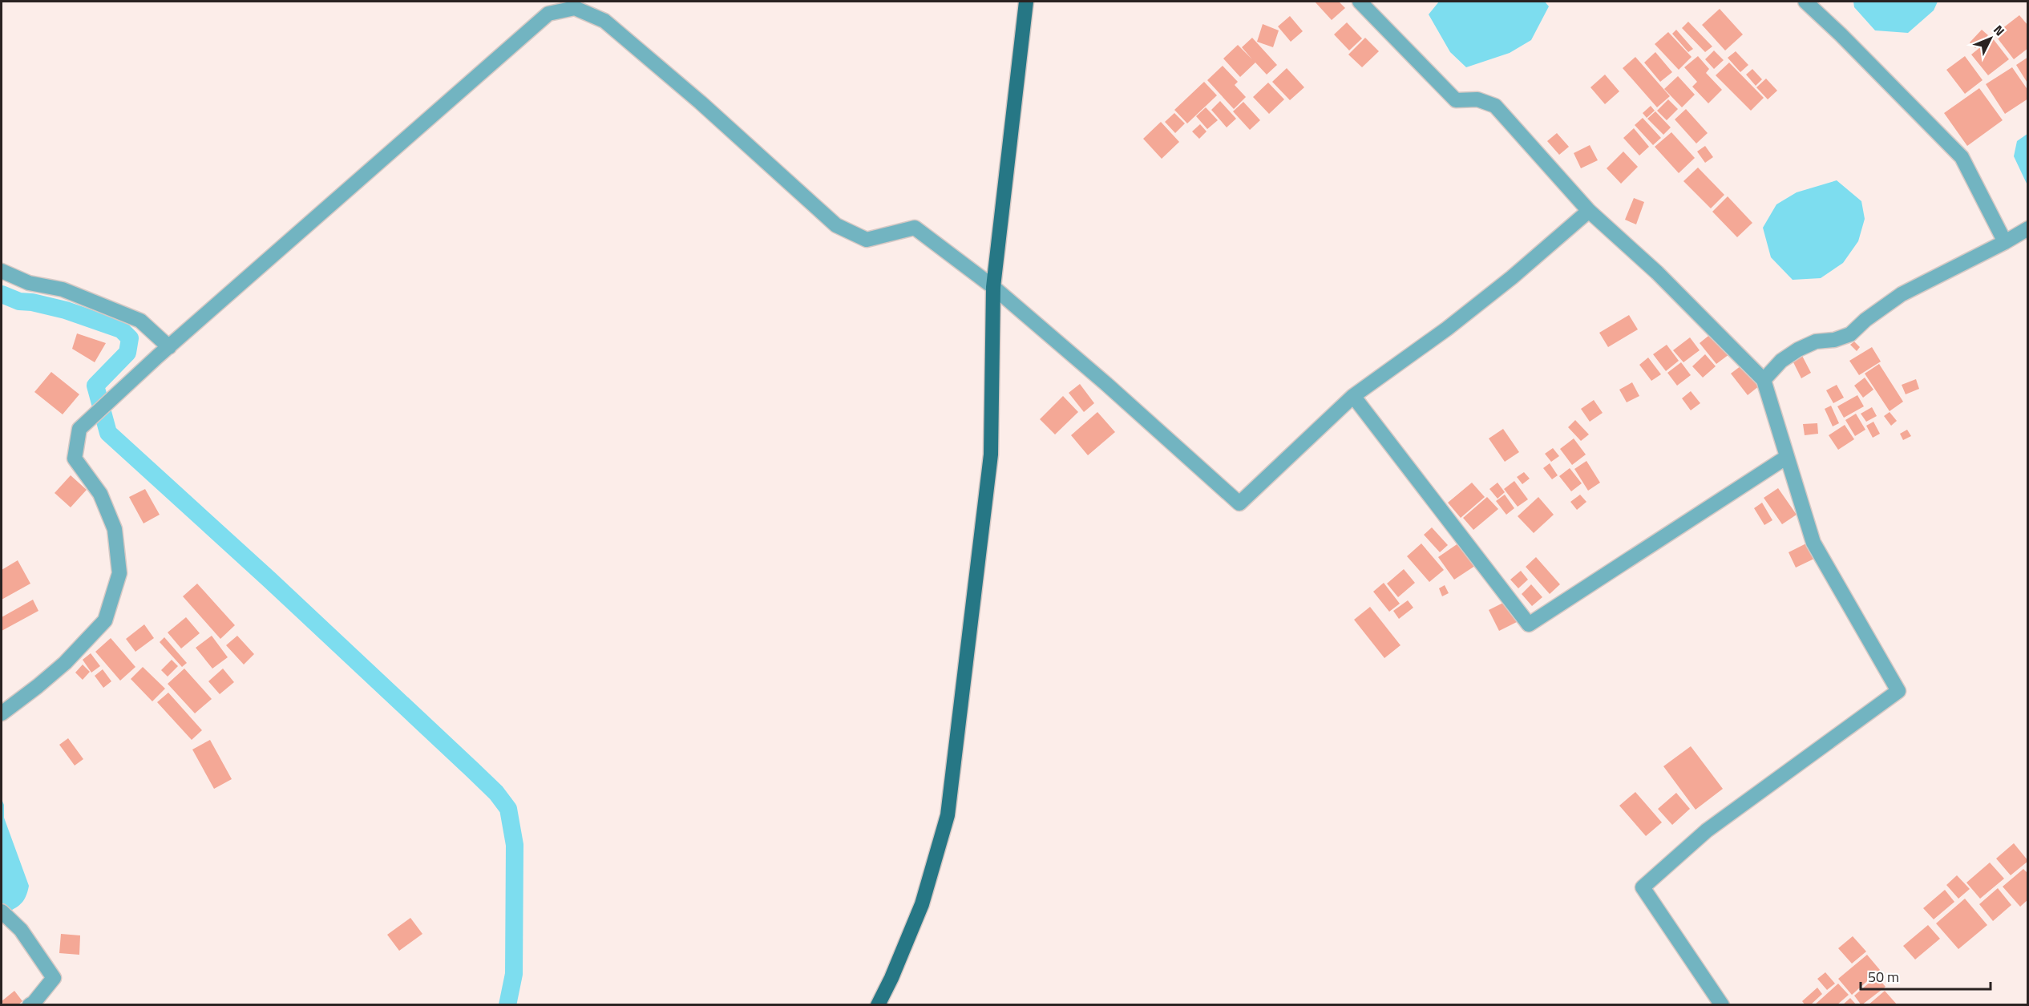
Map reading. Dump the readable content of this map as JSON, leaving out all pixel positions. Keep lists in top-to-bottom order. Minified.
{"scale_bar":"50 m","north":"top right"}
